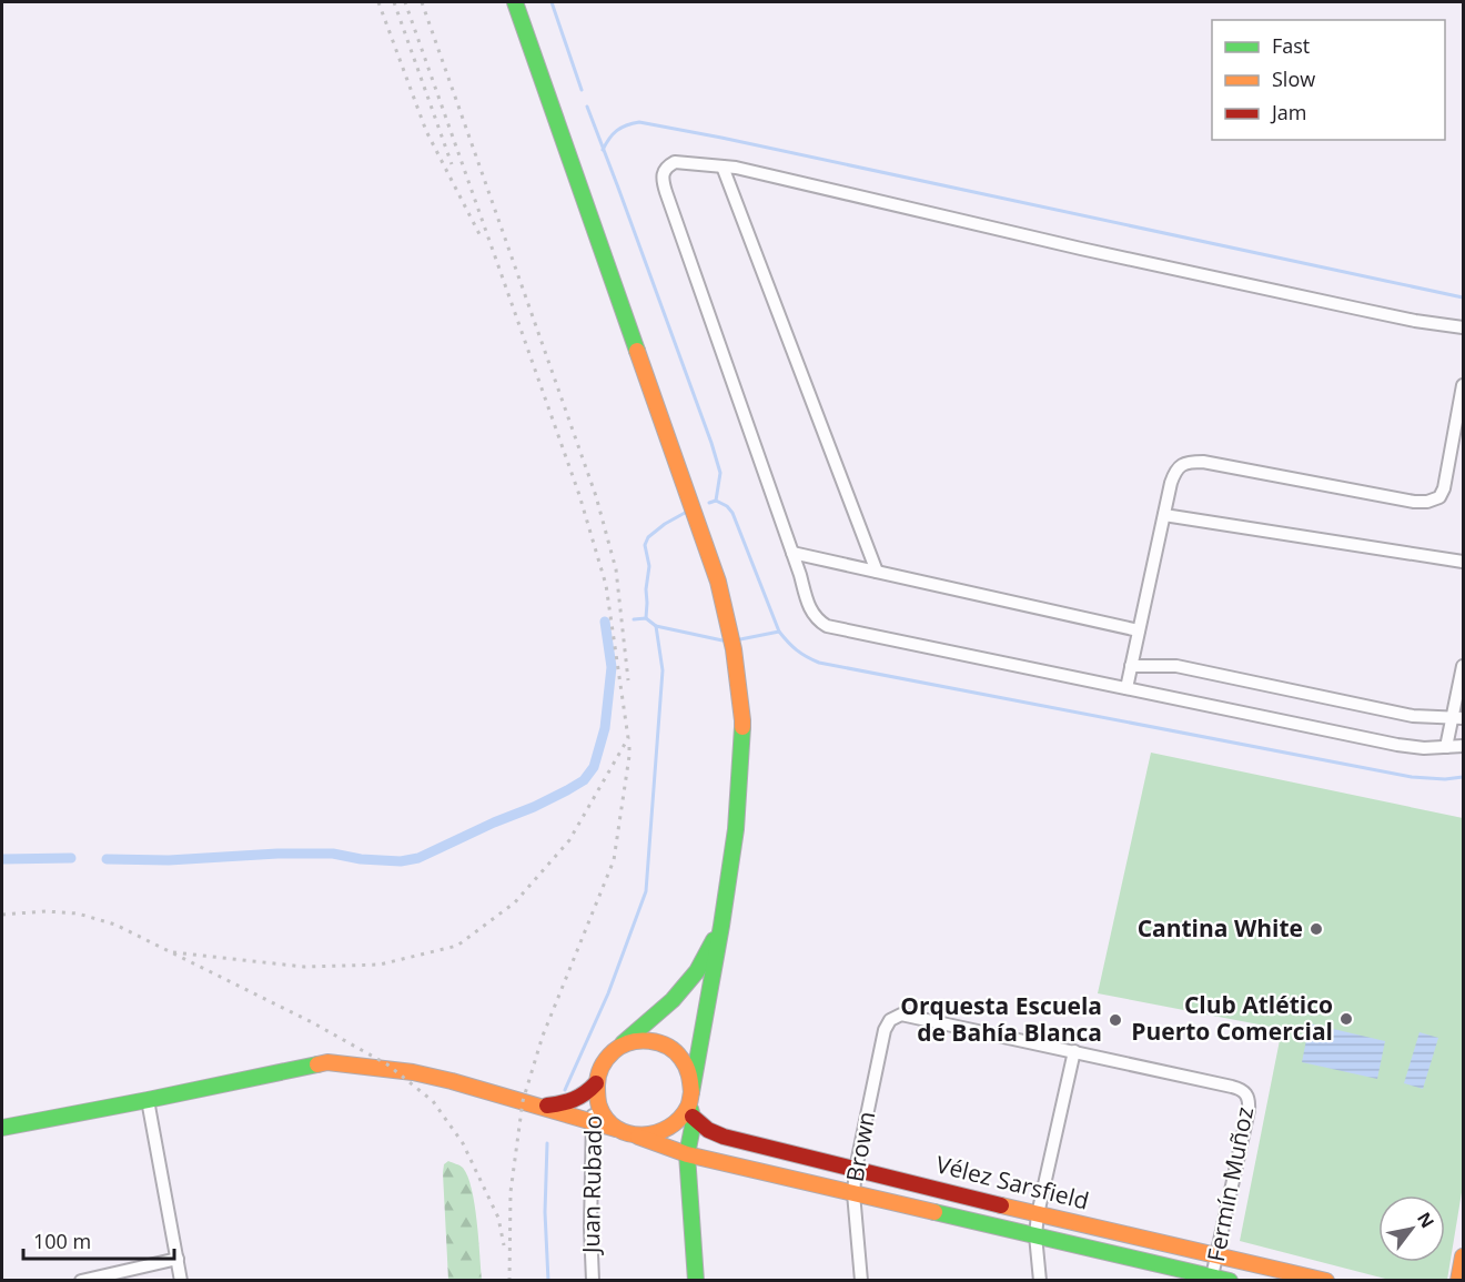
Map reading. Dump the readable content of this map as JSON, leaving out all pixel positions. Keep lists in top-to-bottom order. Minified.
{"streets":{"street":["Brown","Vélez Sarsfield","Juan Rubado","Fermín Muñoz"]},"crossings":[["Brown","Vélez Sarsfield"],["Brown","Fermín Muñoz"],["Vélez Sarsfield","Juan Rubado"],["Vélez Sarsfield","Fermín Muñoz"]],"places":["Cantina White","Club Atlético Puerto Comercial","Orquesta Escuela de Bahía Blanca"],"legend":["Fast","Slow","Jam"],"scale_bar":"100 m","north":"top right"}
